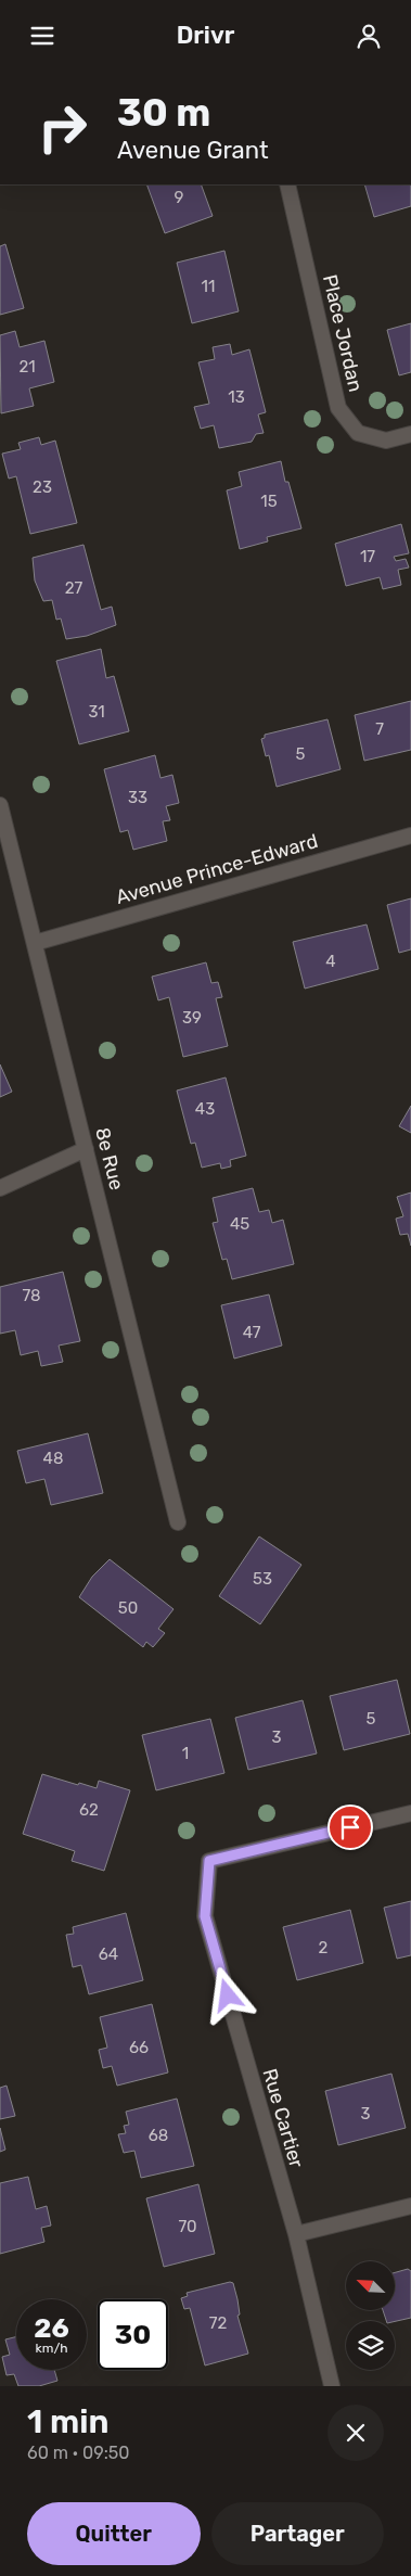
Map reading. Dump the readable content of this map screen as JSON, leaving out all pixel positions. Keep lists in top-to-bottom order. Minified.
{"streets":{"street":["Place Jordan","Avenue Prince-Edward","8e Rue","Rue Cartier"]},"crossings":[["Avenue Prince-Edward","8e Rue"]],"house_numbers":["9","11","21","13","23","15","17","27","31","7","5","33","4","39","43","45","78","47","48","53","50","5","3","1","62","2","64","66","3","68","70","72"],"north":"top left","page":{"header":"Drivr","turn":["30 m","Avenue Grant"],"speed":"26 km/h","limit":"30","heading":["1 min","60 m · 09:50"],"buttons":["Quitter","Partager"]}}
